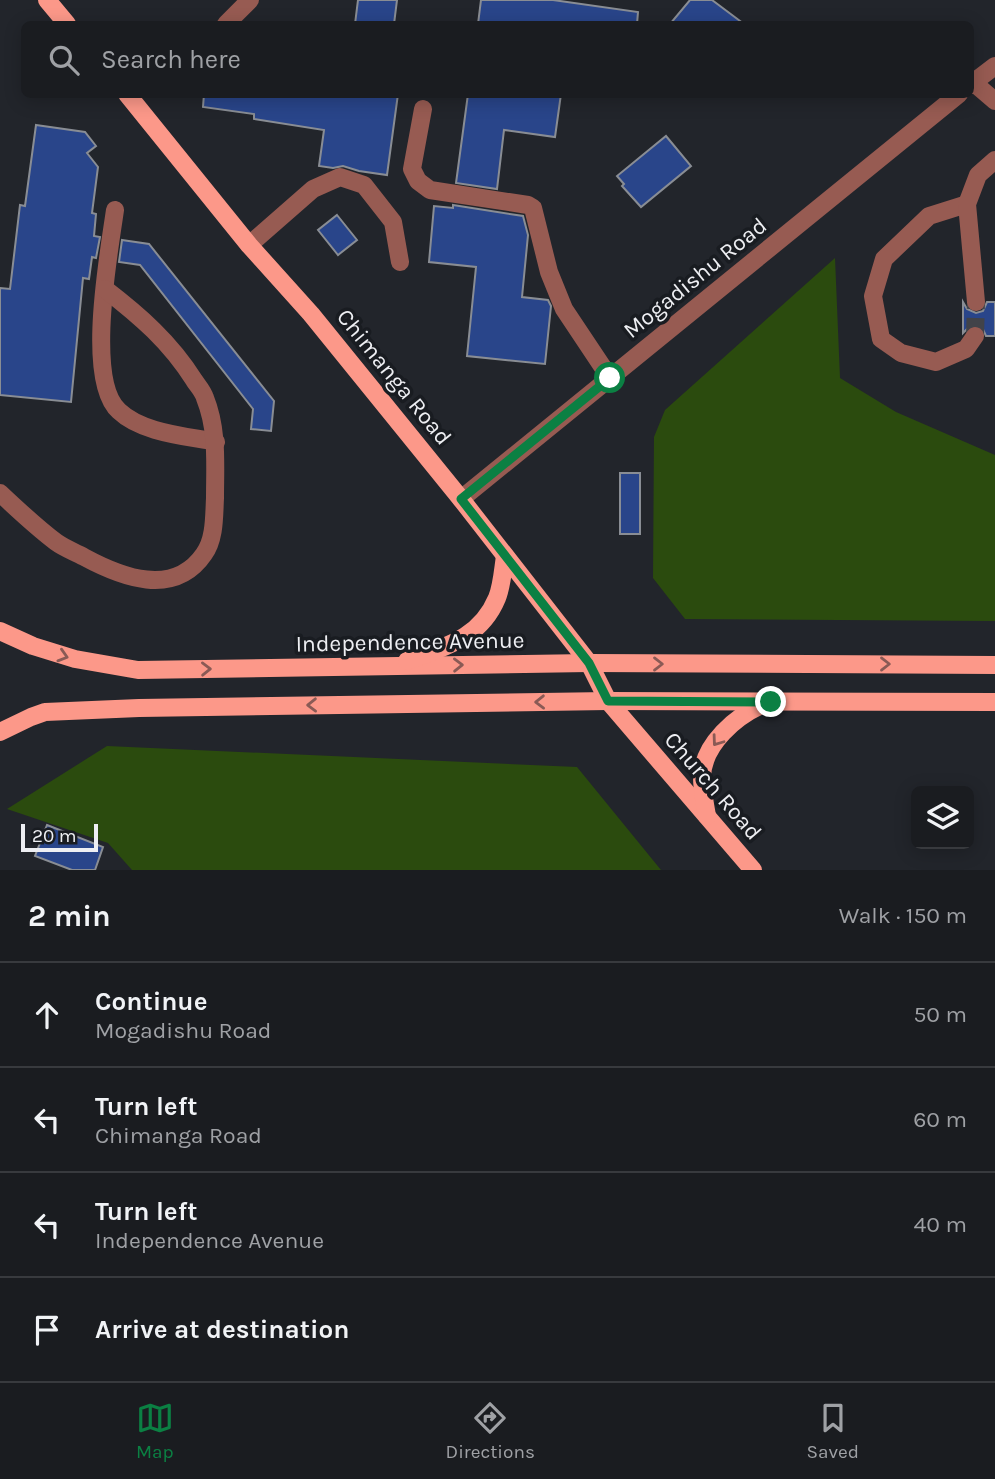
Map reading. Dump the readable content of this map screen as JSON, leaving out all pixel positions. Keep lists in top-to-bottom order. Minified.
{"streets":{"main road":["Chimanga Road","Independence Avenue","Church Road"],"street":["Mogadishu Road"]},"crossings":[["Mogadishu Road","Chimanga Road"],["Chimanga Road","Independence Avenue"],["Chimanga Road","Church Road"]],"scale_bar":"20 m","page":{"search":"Search here","scale":"20 m","heading":["2 min","Walk · 150 m"],"list":[["Continue","Mogadishu Road","50 m"],["Turn left","Chimanga Road","60 m"],["Turn left","Independence Avenue","40 m"],"Arrive at destination"],"nav":["Map","Directions","Saved"]}}
